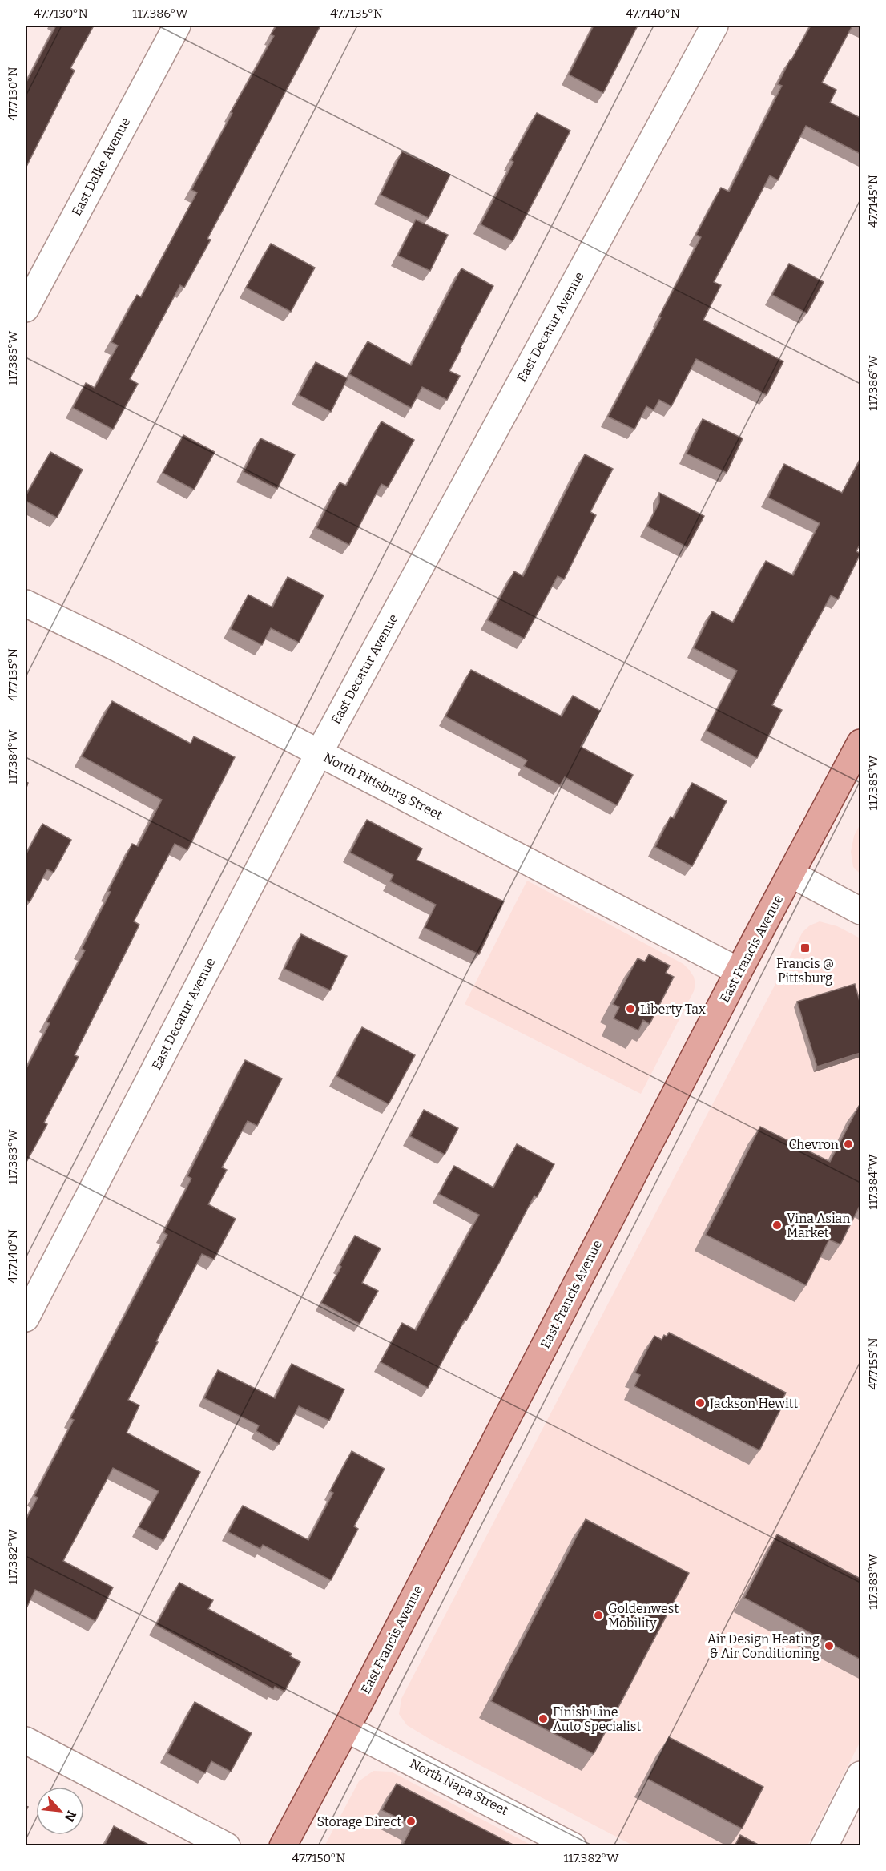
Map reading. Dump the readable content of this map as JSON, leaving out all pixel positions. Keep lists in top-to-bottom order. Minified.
{"streets":{"main road":["East Francis Avenue"],"street":["East Dalke Avenue","East Decatur Avenue","North Pittsburg Street","North Napa Street"]},"crossings":[["East Decatur Avenue","North Pittsburg Street"],["North Pittsburg Street","East Francis Avenue"],["East Francis Avenue","North Napa Street"]],"places":{"transit":["Francis @ Pittsburg"],"other":["Liberty Tax","Chevron","Vina Asian Market","Jackson Hewitt","Goldenwest Mobility","Air Design Heating & Air Conditioning","Finish Line Auto Specialist","Storage Direct"]},"north":"bottom right","coordinates":["47.7130°N","117.386°W","47.7135°N","47.7140°N","47.7145°N","117.385°W","117.384°W","117.383°W","47.7155°N","117.382°W","47.7150°N"]}
